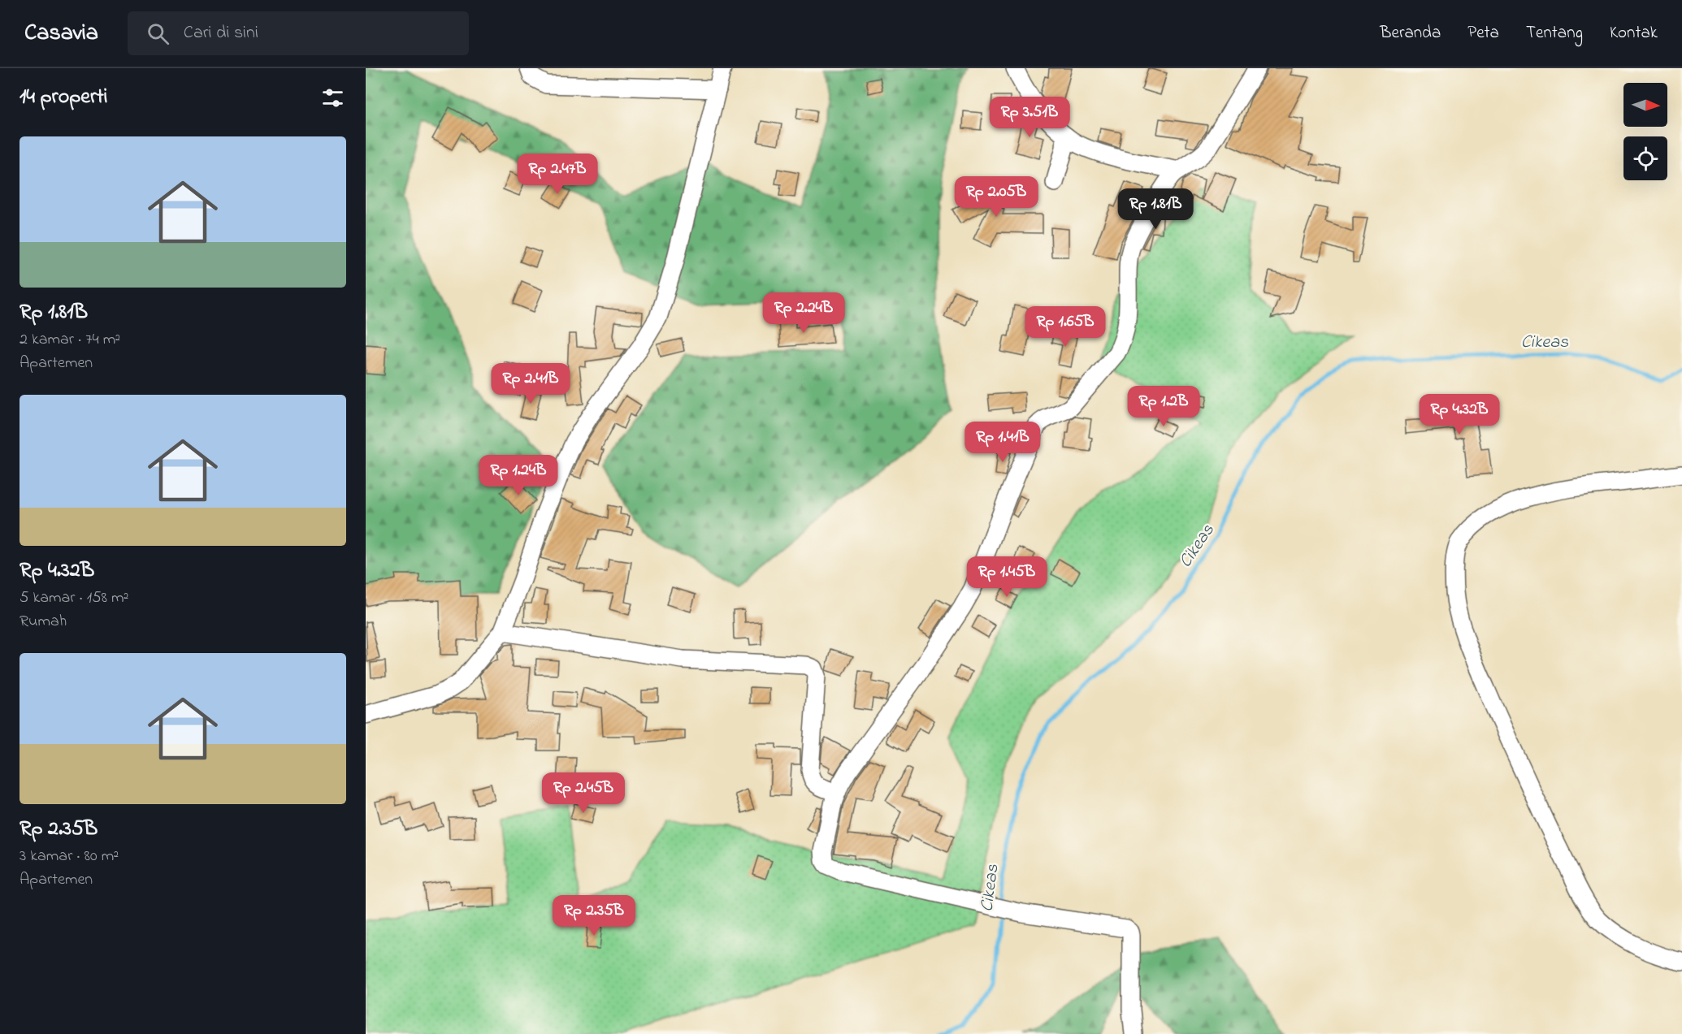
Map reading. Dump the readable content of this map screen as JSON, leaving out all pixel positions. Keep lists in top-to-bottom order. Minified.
{"water":["Cikeas"],"north":"right","page":{"header":"Casavia","search":"Cari di sini","nav":["Beranda","Peta","Tentang","Kontak"],"heading":"14 properti","price":["Rp 3.51B","Rp 2.47B","Rp 2.05B","Rp 1.81B","Rp 2.24B","Rp 1.65B","Rp 2.41B","Rp 1.2B","Rp 4.32B","Rp 1.41B","Rp 1.24B","Rp 1.45B","Rp 2.45B","Rp 2.35B"],"list":[{"name":"Rp 1.81B","note":"2 kamar · 74 m² · Apartemen"},{"name":"Rp 4.32B","note":"5 kamar · 158 m² · Rumah"},{"name":"Rp 2.35B","note":"3 kamar · 80 m² · Apartemen"}]}}
